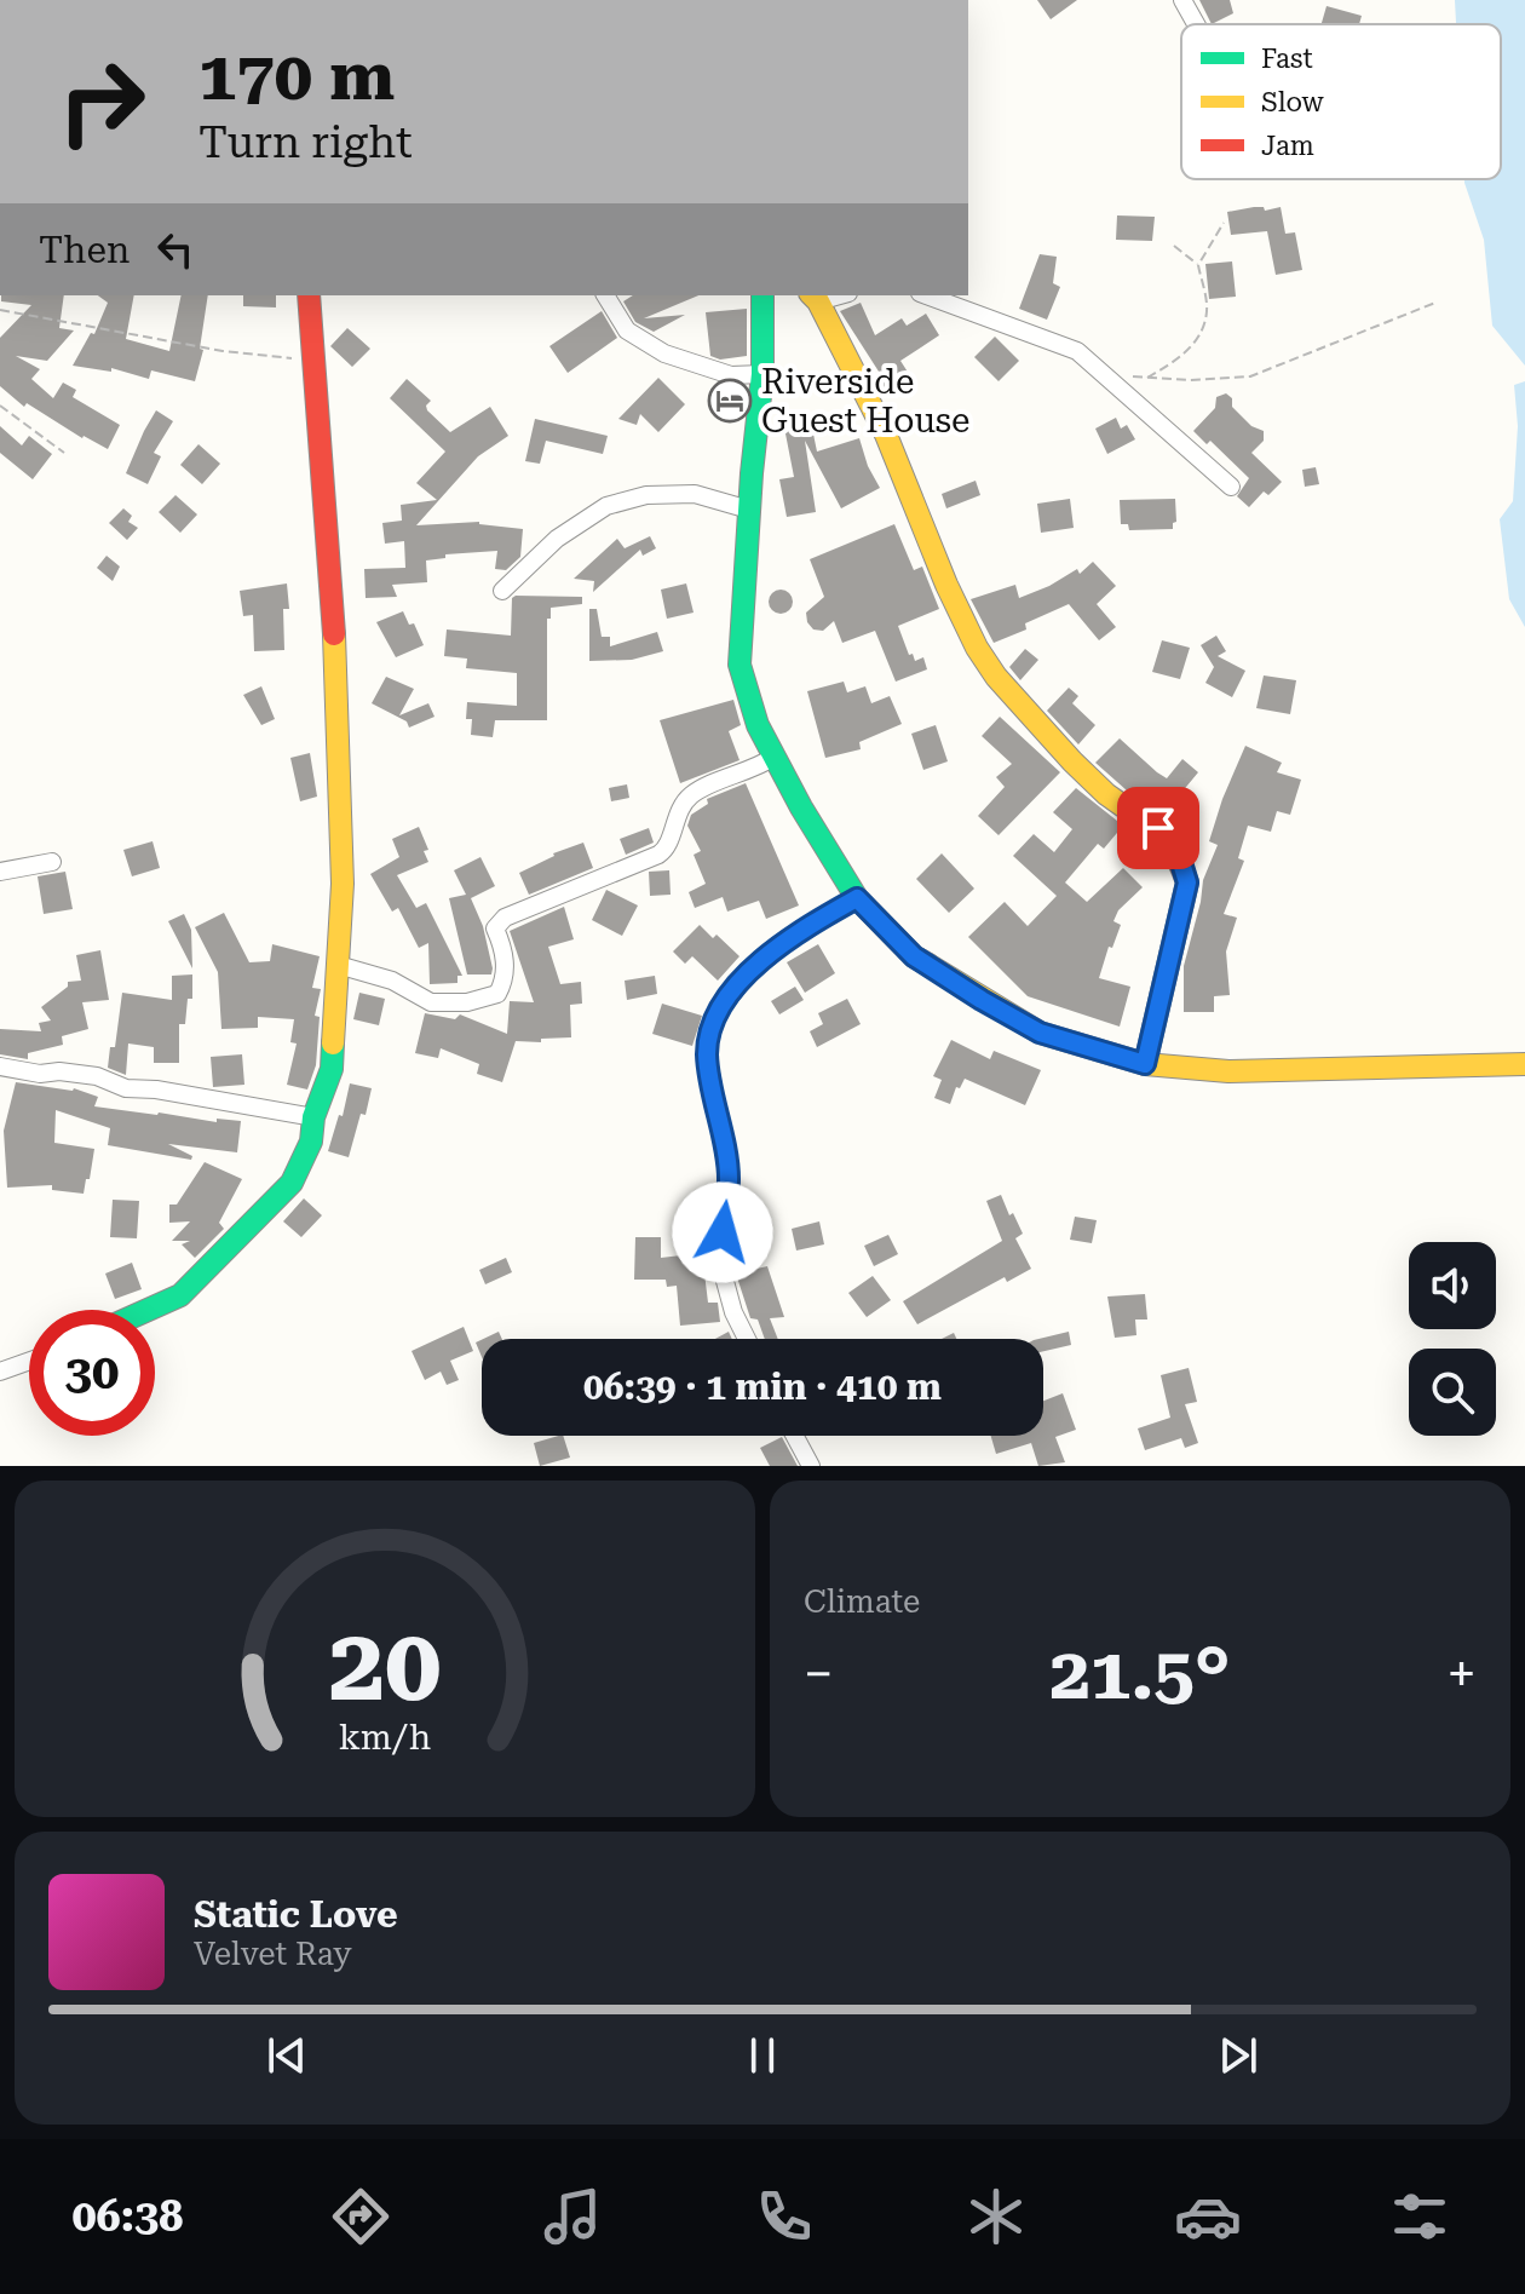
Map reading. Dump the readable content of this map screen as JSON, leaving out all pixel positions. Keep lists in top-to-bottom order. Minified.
{"places":{"hotel":["Riverside Guest House"]},"legend":["Fast","Slow","Jam"],"page":{"turn":["170 m","Turn right"],"then":"Then","limit":"30","trip":"06:39 · 1 min · 410 m","tile":"Climate","heat":["−","21.5°","+"],"song":["Static Love","Velvet Ray"],"tabs":"06:38","gauge":["20","km/h"]}}
